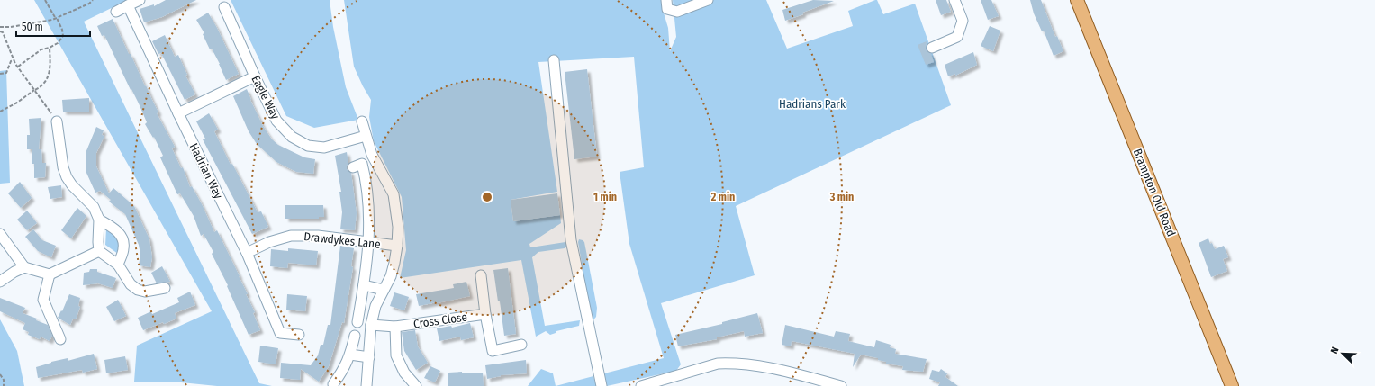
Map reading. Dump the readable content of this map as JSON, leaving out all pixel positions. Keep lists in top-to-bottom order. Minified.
{"streets":{"main road":["Brampton Old Road"],"street":["Eagle Way","Hadrian Way","Drawdykes Lane","Cross Close"]},"crossings":[["Hadrian Way","Drawdykes Lane"]],"parks":["Hadrians Park"],"scale_bar":"50 m","north":"top left","rings":["1 min","2 min","3 min"]}
